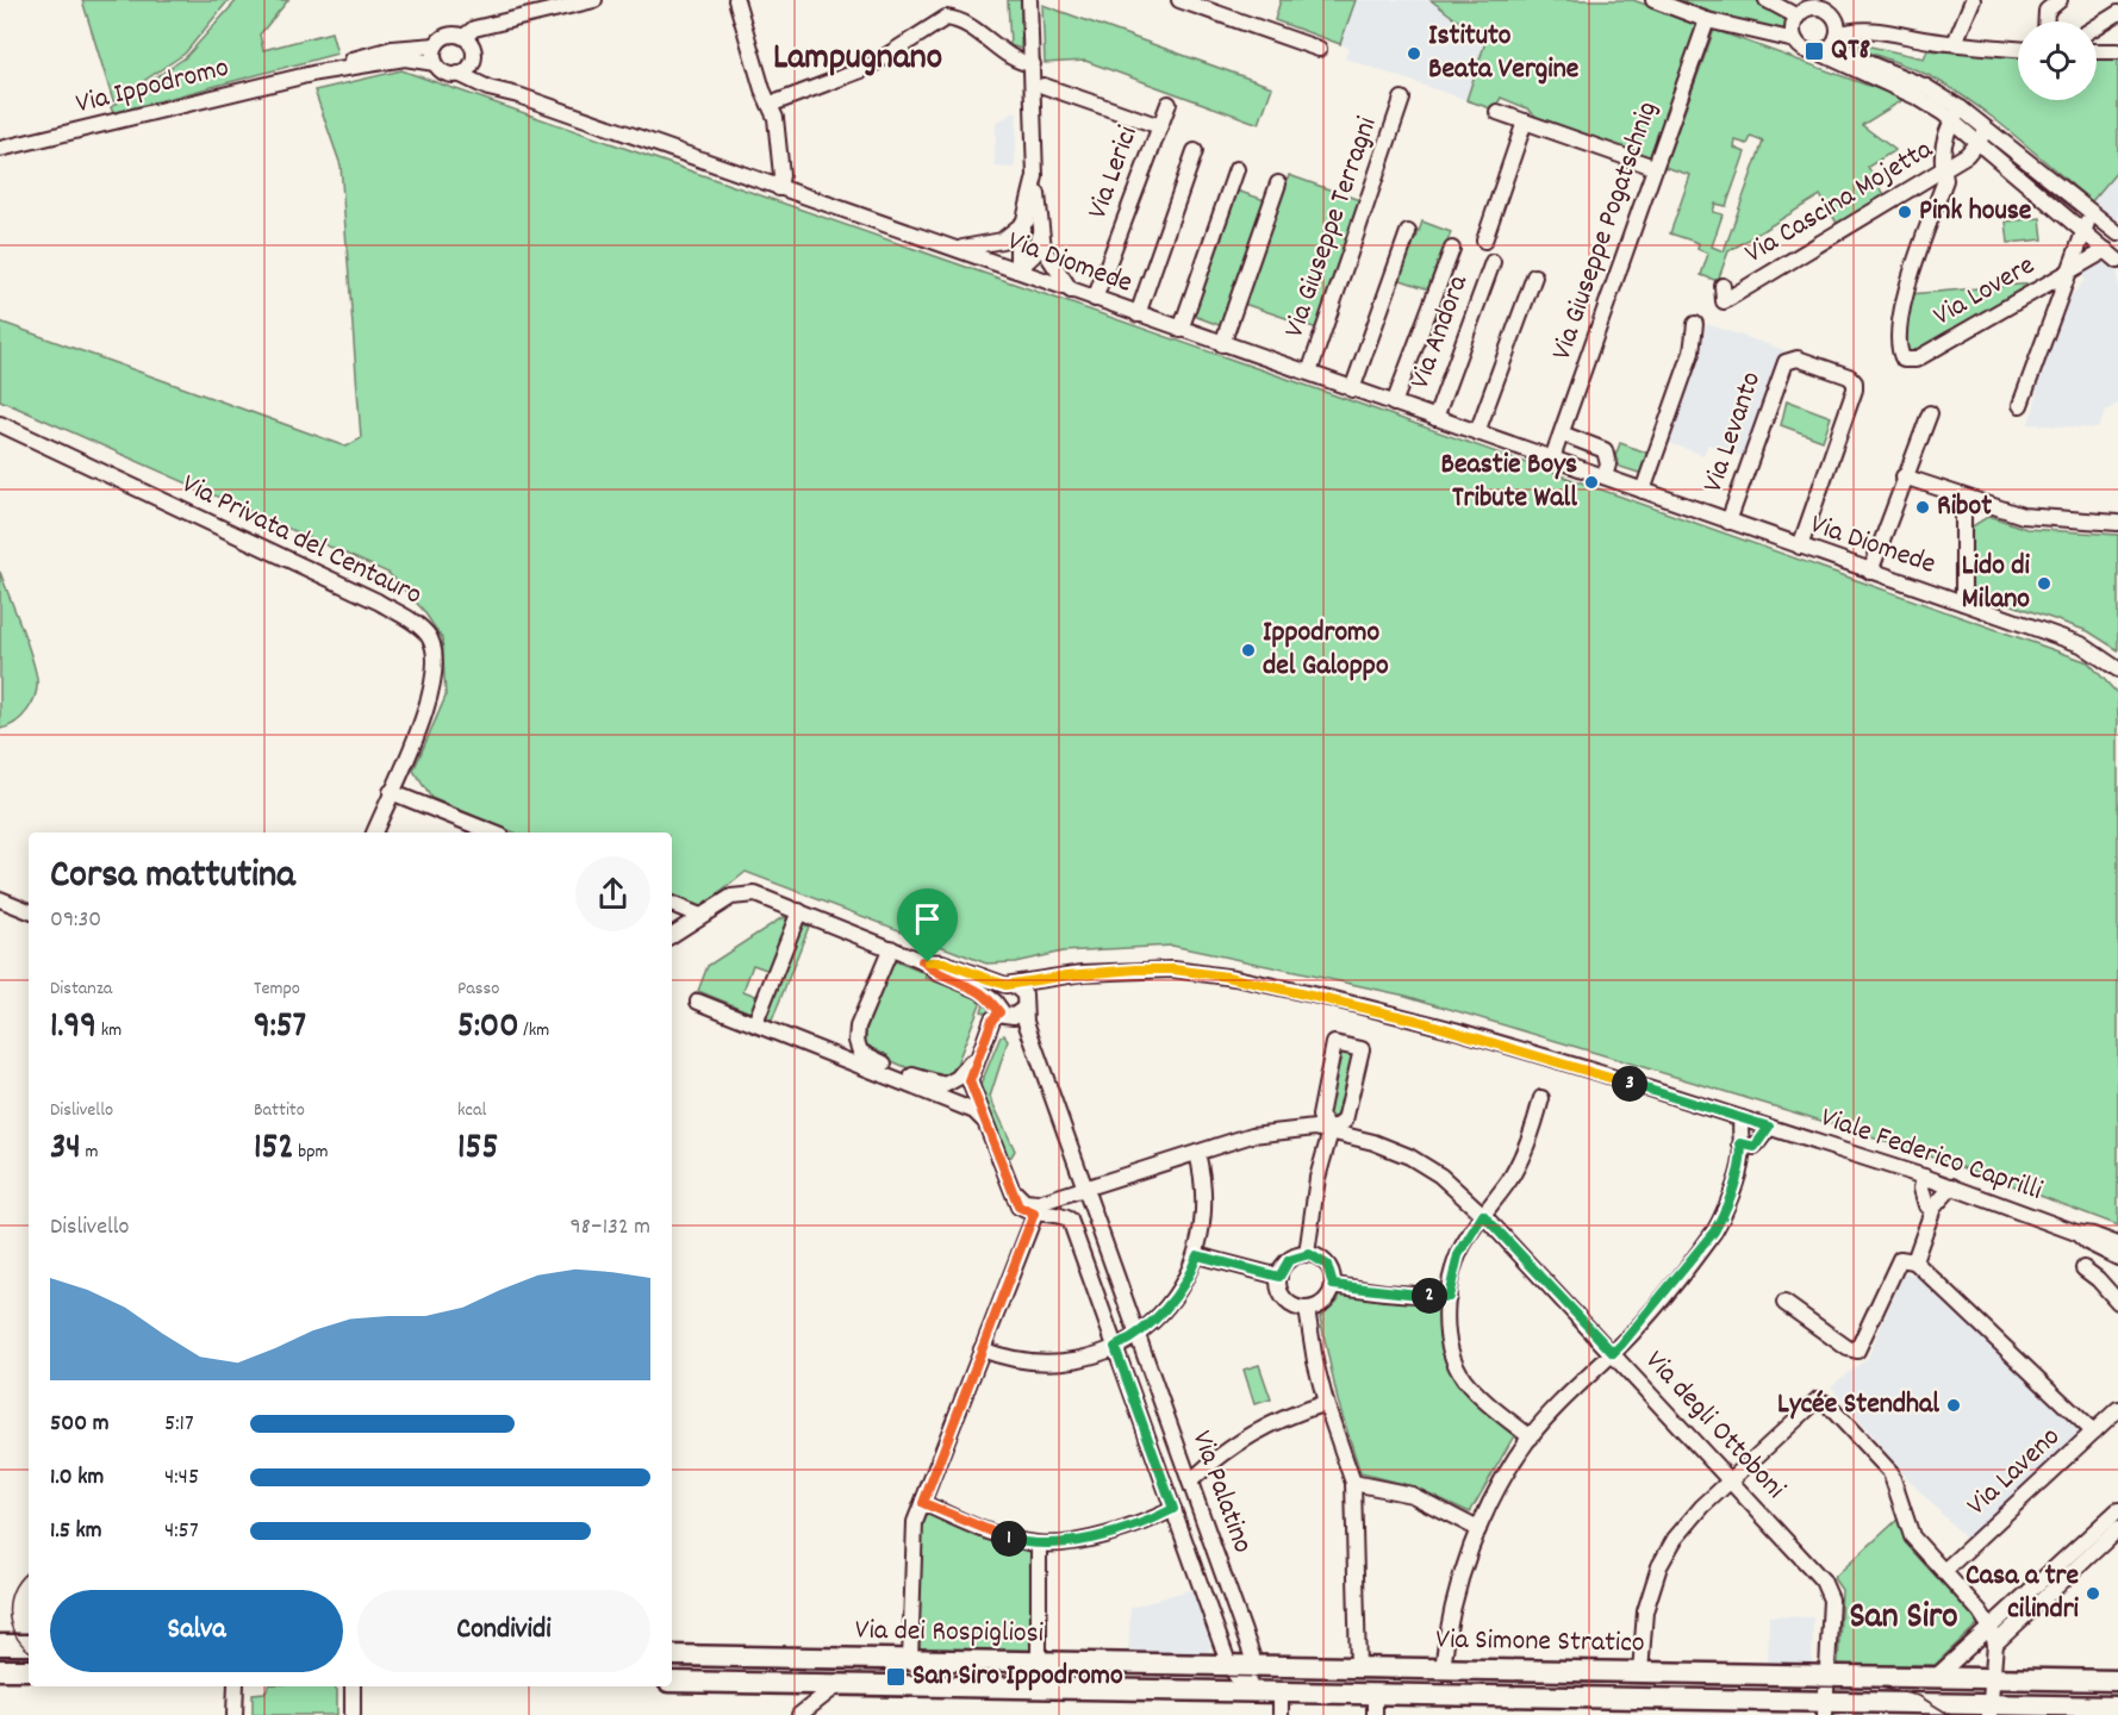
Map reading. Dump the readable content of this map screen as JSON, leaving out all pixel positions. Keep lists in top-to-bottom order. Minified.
{"streets":{"main road":["Via dei Rospigliosi","Via Simone Stratico"],"street":["Via Ippodromo","Via Lerici","Via Cascina Mojetta","Via Giuseppe Terragni","Via Giuseppe Pogatschnig","Via Diomede","Via Lovere","Via Andora","Via Levanto","Via Privata del Centauro","Viale Federico Caprilli","Via degli Ottoboni","Via Laveno","Via Palatino"]},"crossings":[["Via Ippodromo","Via Diomede"],["Via Lerici","Via Diomede"],["Via Cascina Mojetta","Via Lovere"],["Via Giuseppe Terragni","Via Diomede"],["Via Giuseppe Pogatschnig","Via Diomede"],["Via Diomede","Via Andora"],["Via Diomede","Via Levanto"],["Viale Federico Caprilli","Via Palatino"],["Via degli Ottoboni","Via Palatino"],["Via degli Ottoboni","Via Simone Stratico"],["Via Palatino","Via dei Rospigliosi"],["Via Palatino","Via Simone Stratico"],["Via dei Rospigliosi","Via Simone Stratico"]],"districts":["Lampugnano","San Siro"],"places":{"transit":["QT8","San Siro Ippodromo"],"other":["Istituto Beata Vergine","Pink house","Beastie Boys Tribute Wall","Ribot","Lido di Milano","Ippodromo del Galoppo","Lycée Stendhal","Casa a tre cilindri"]},"page":{"heading":["Corsa mattutina","09:30"],"stats":[["Distanza","1.99 km"],["Tempo","9:57"],["Passo","5:00 /km"],["Dislivello","34 m"],["Battito","152 bpm"],["kcal","155"]],"pins":["3","2","1"],"chart":["Dislivello","98–132 m"],"list":[{"name":"500 m","note":"5:17"},{"name":"1.0 km","note":"4:45"},{"name":"1.5 km","note":"4:57"}],"buttons":["Salva","Condividi"]}}
